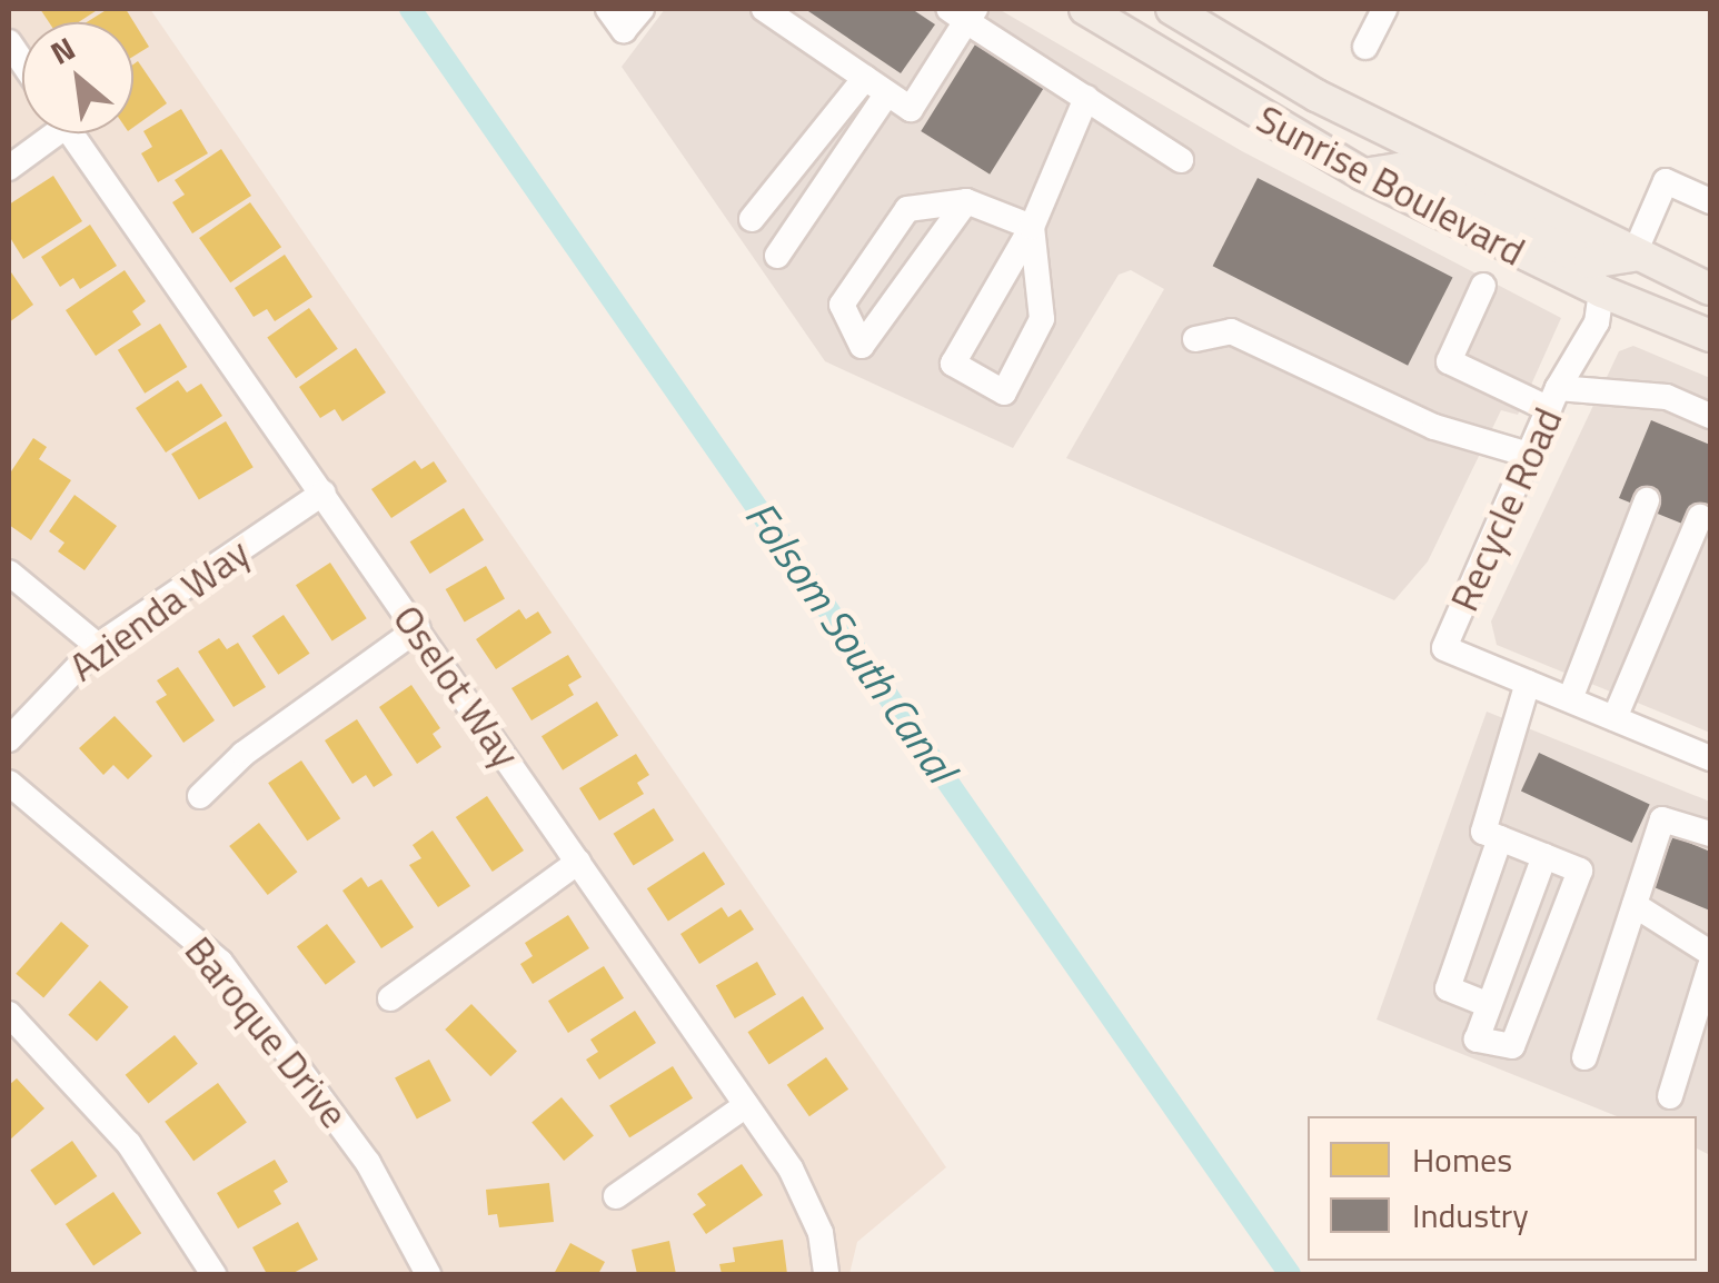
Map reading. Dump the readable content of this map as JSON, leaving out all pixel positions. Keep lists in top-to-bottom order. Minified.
{"streets":{"main road":["Sunrise Boulevard"],"street":["Recycle Road","Azienda Way","Oselot Way","Baroque Drive"]},"crossings":[["Sunrise Boulevard","Recycle Road"],["Azienda Way","Oselot Way"]],"water":["Folsom South Canal"],"legend":["Homes","Industry"],"north":"top left"}
